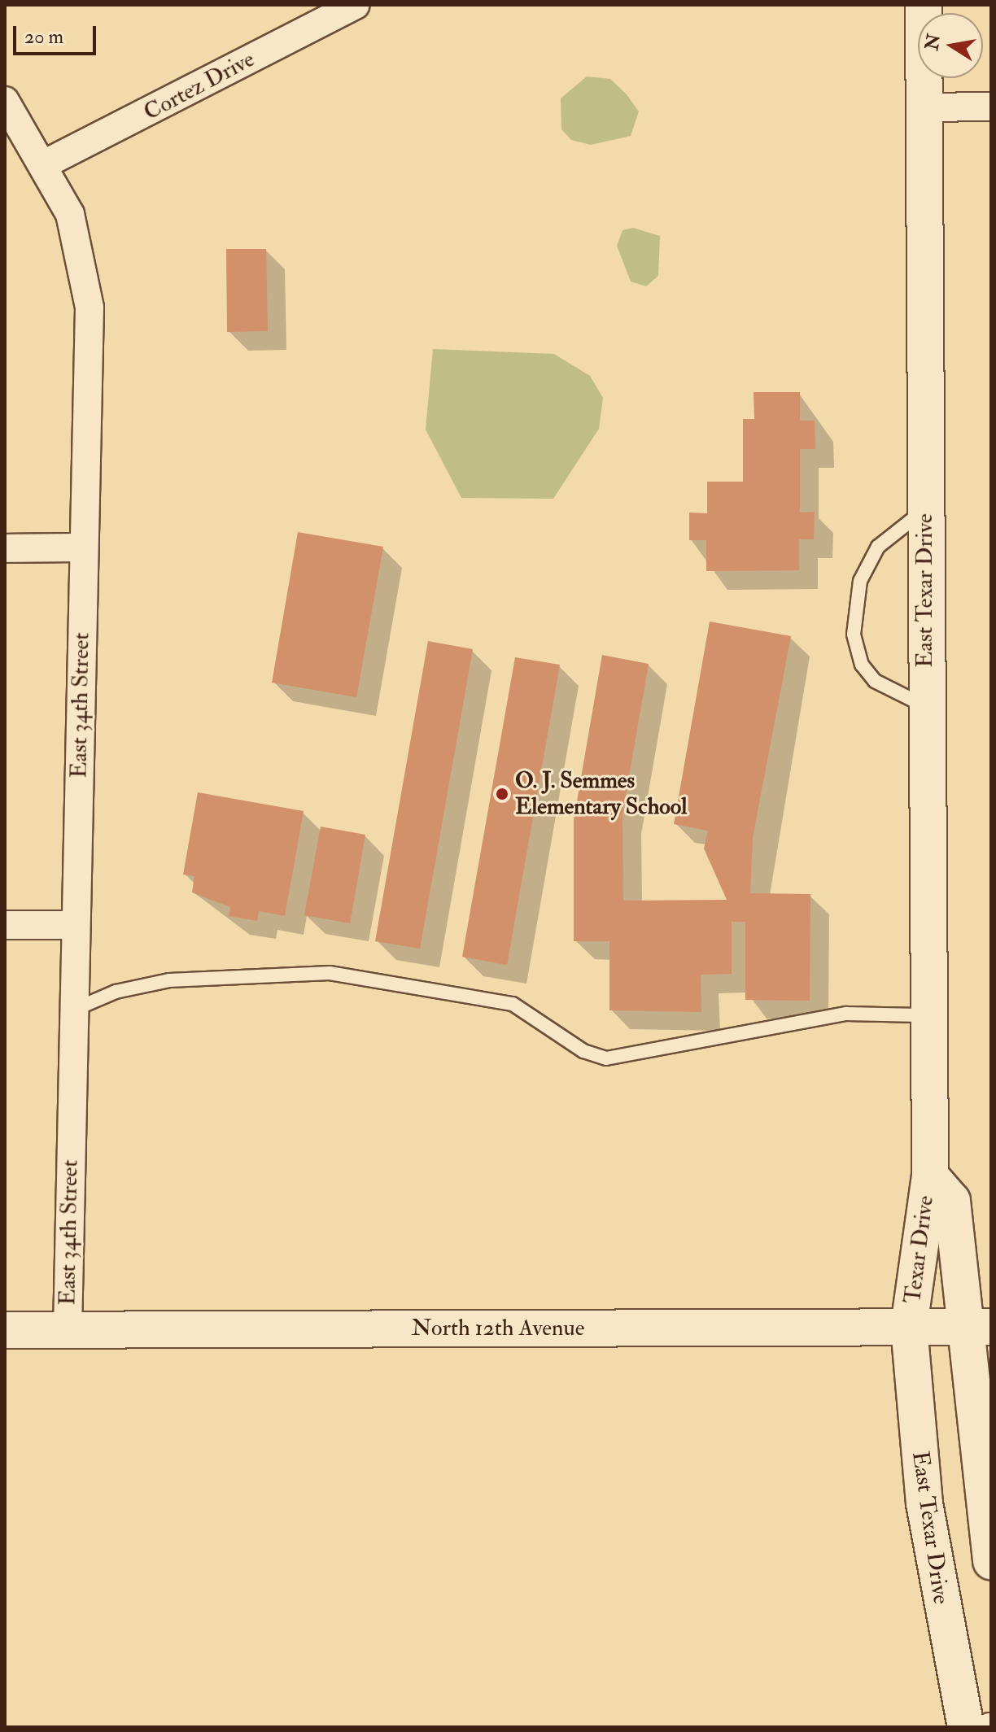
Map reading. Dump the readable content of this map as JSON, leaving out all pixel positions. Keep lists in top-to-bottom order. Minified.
{"streets":{"street":["Cortez Drive","East Texar Drive","East 34th Street","Texar Drive","North 12th Avenue"]},"crossings":[["Cortez Drive","East 34th Street"],["East Texar Drive","Texar Drive"],["East Texar Drive","North 12th Avenue"],["East 34th Street","North 12th Avenue"],["Texar Drive","North 12th Avenue"]],"places":["O. J. Semmes Elementary School"],"scale_bar":"20 m","north":"left"}
